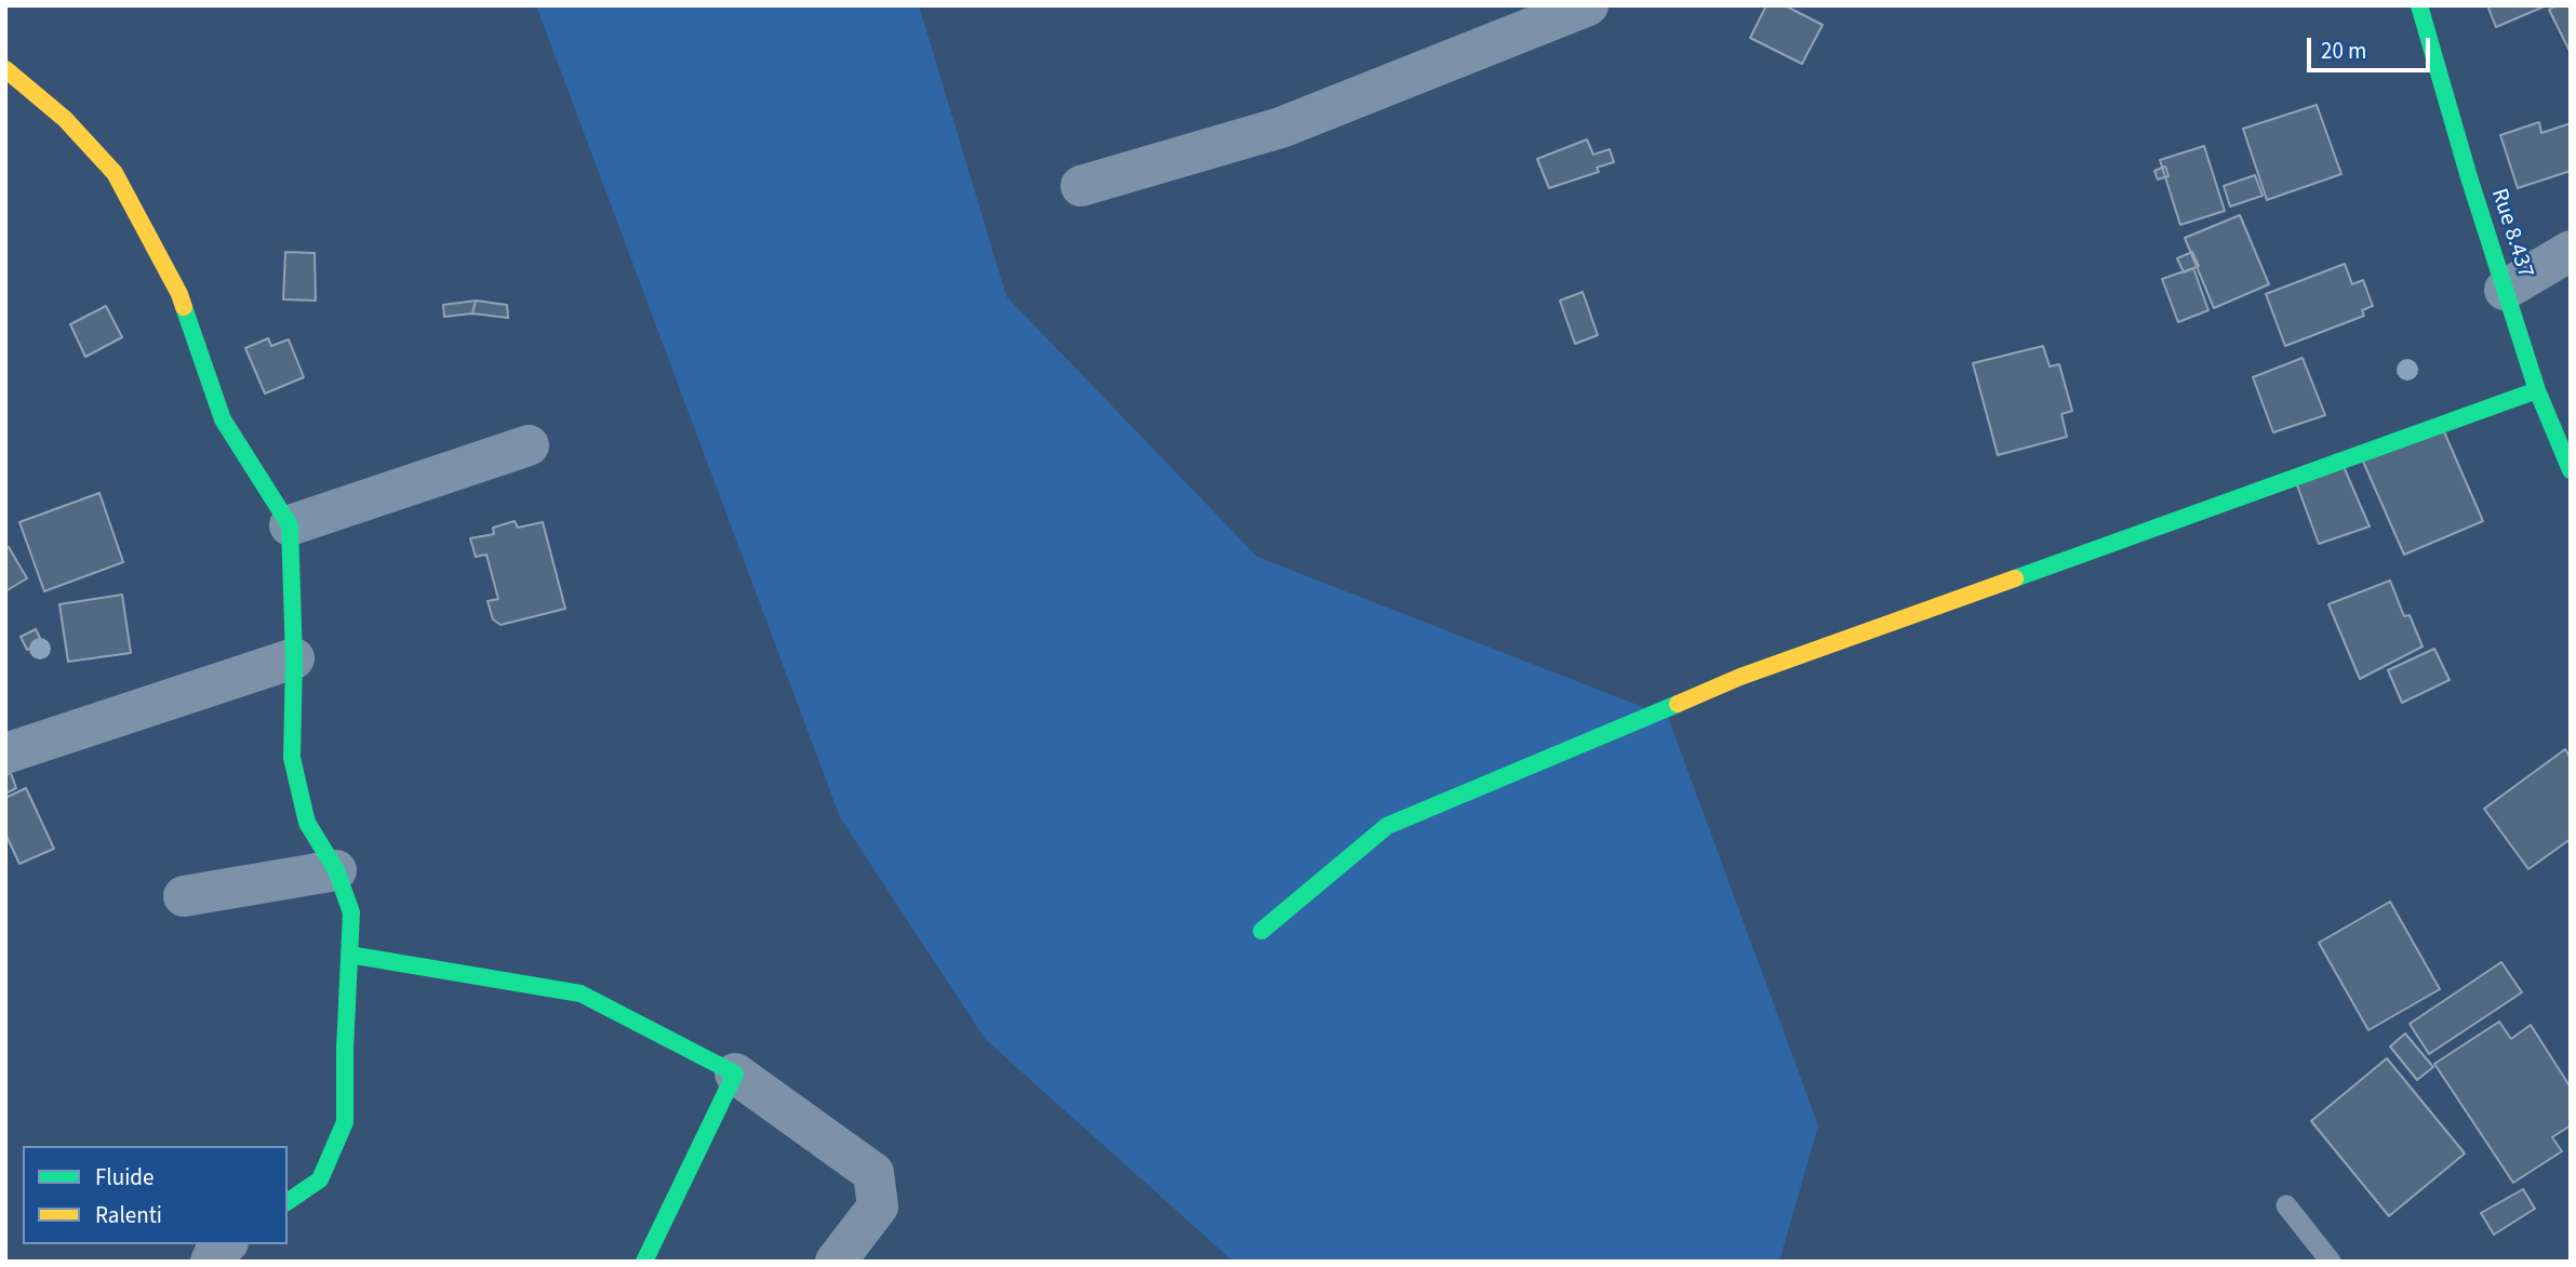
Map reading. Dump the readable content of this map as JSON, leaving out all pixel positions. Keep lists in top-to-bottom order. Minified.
{"streets":{"street":["Rue 8.437"]},"legend":["Fluide","Ralenti"],"scale_bar":"20 m"}
